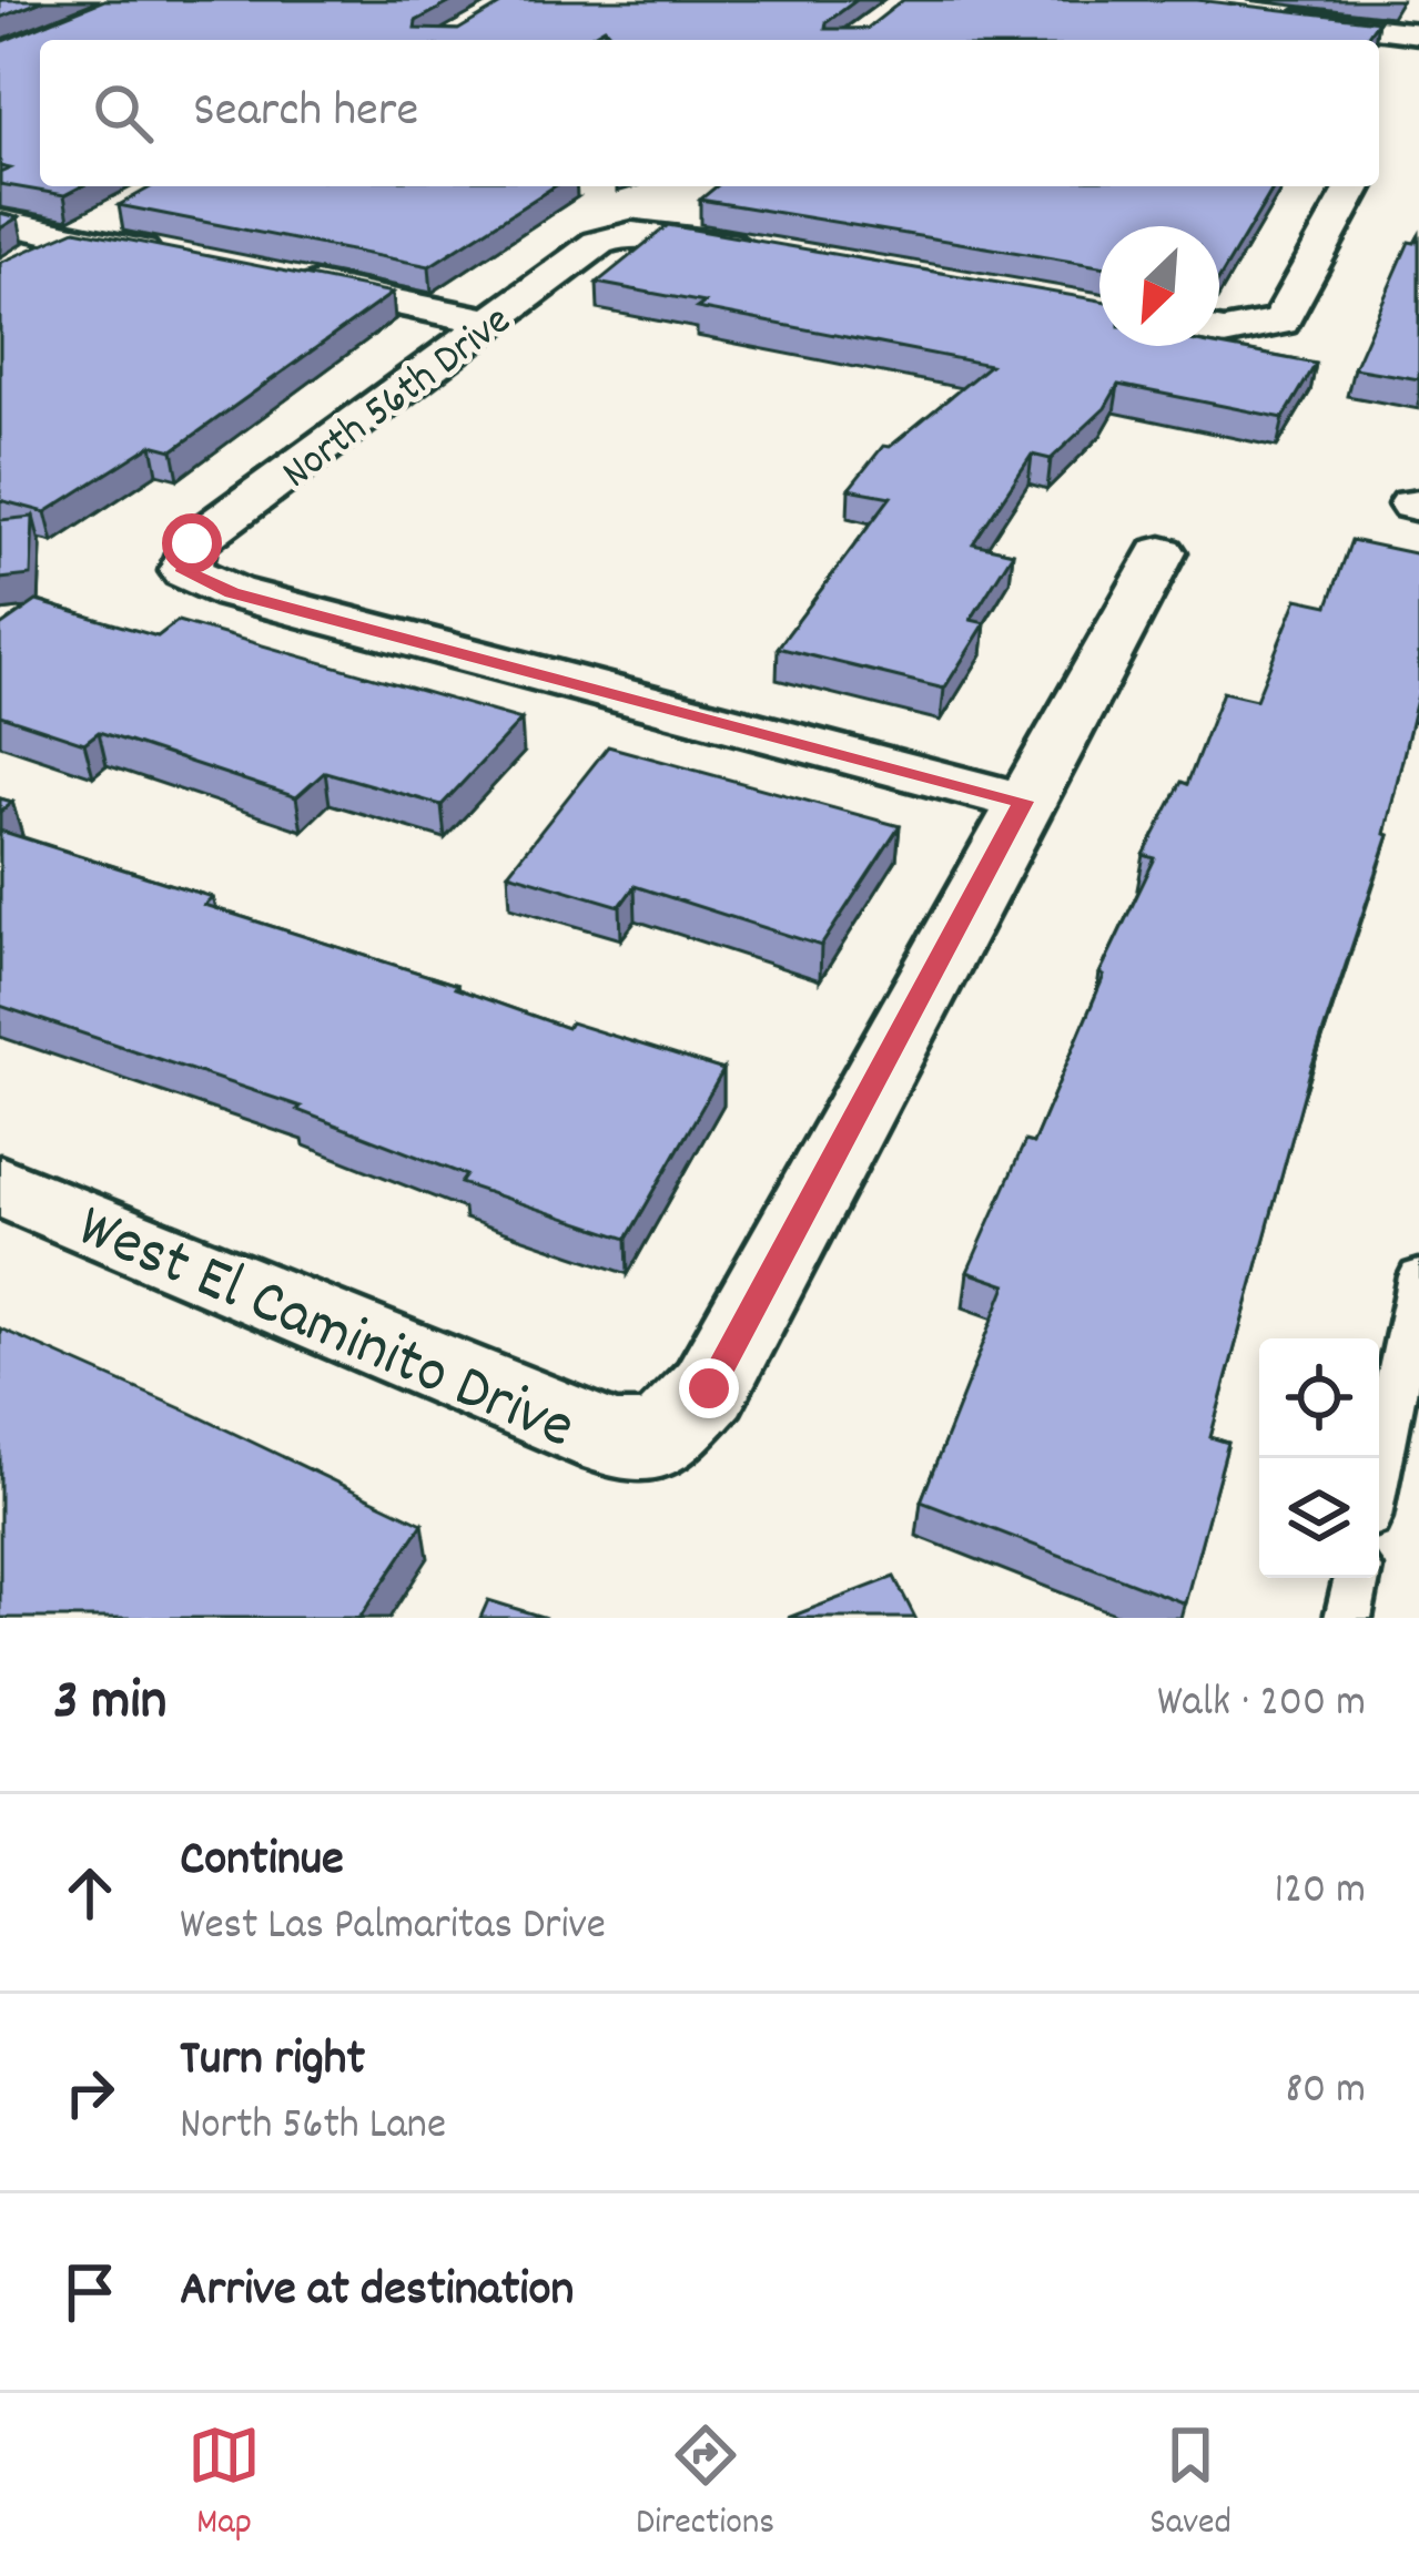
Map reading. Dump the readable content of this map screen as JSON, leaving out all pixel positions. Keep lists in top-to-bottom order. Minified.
{"streets":{"street":["North 56th Drive","West El Caminito Drive"]},"crossings":[["North 56th Drive","West El Caminito Drive"]],"north":"bottom left","page":{"search":"Search here","heading":["3 min","Walk · 200 m"],"list":[["Continue","West Las Palmaritas Drive","120 m"],["Turn right","North 56th Lane","80 m"],"Arrive at destination"],"nav":["Map","Directions","Saved"]}}
